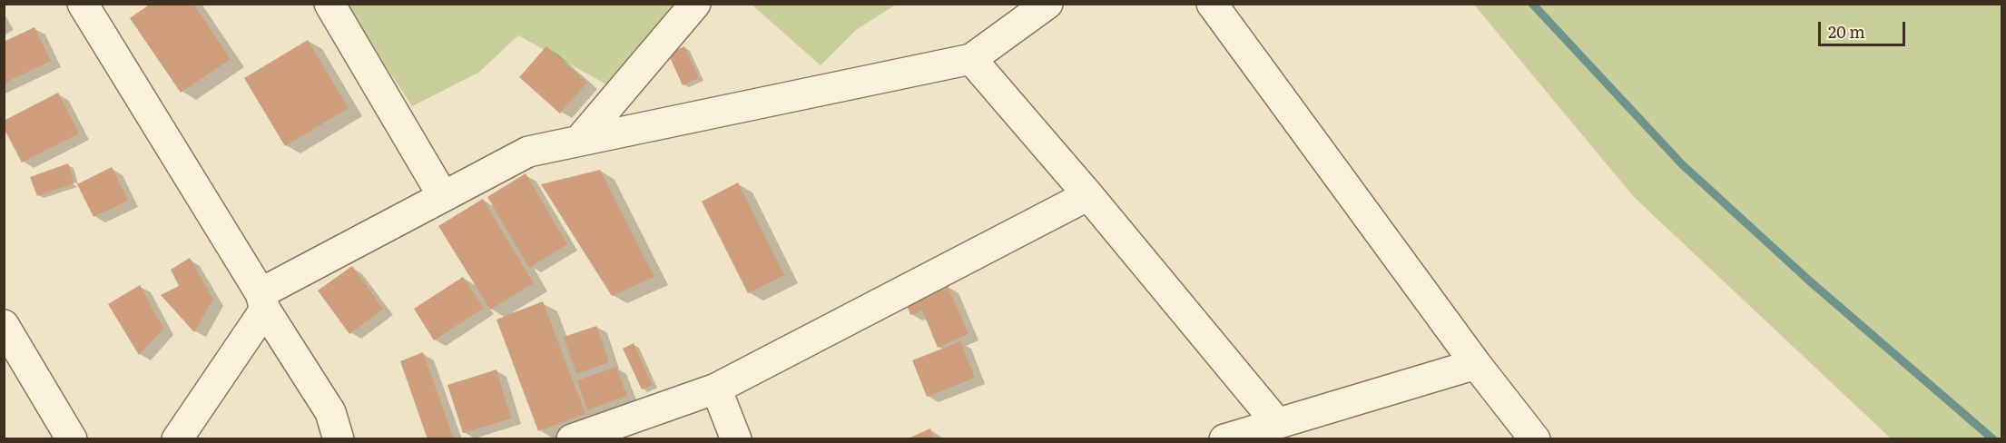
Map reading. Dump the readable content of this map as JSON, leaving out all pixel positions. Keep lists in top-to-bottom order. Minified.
{"scale_bar":"20 m"}
